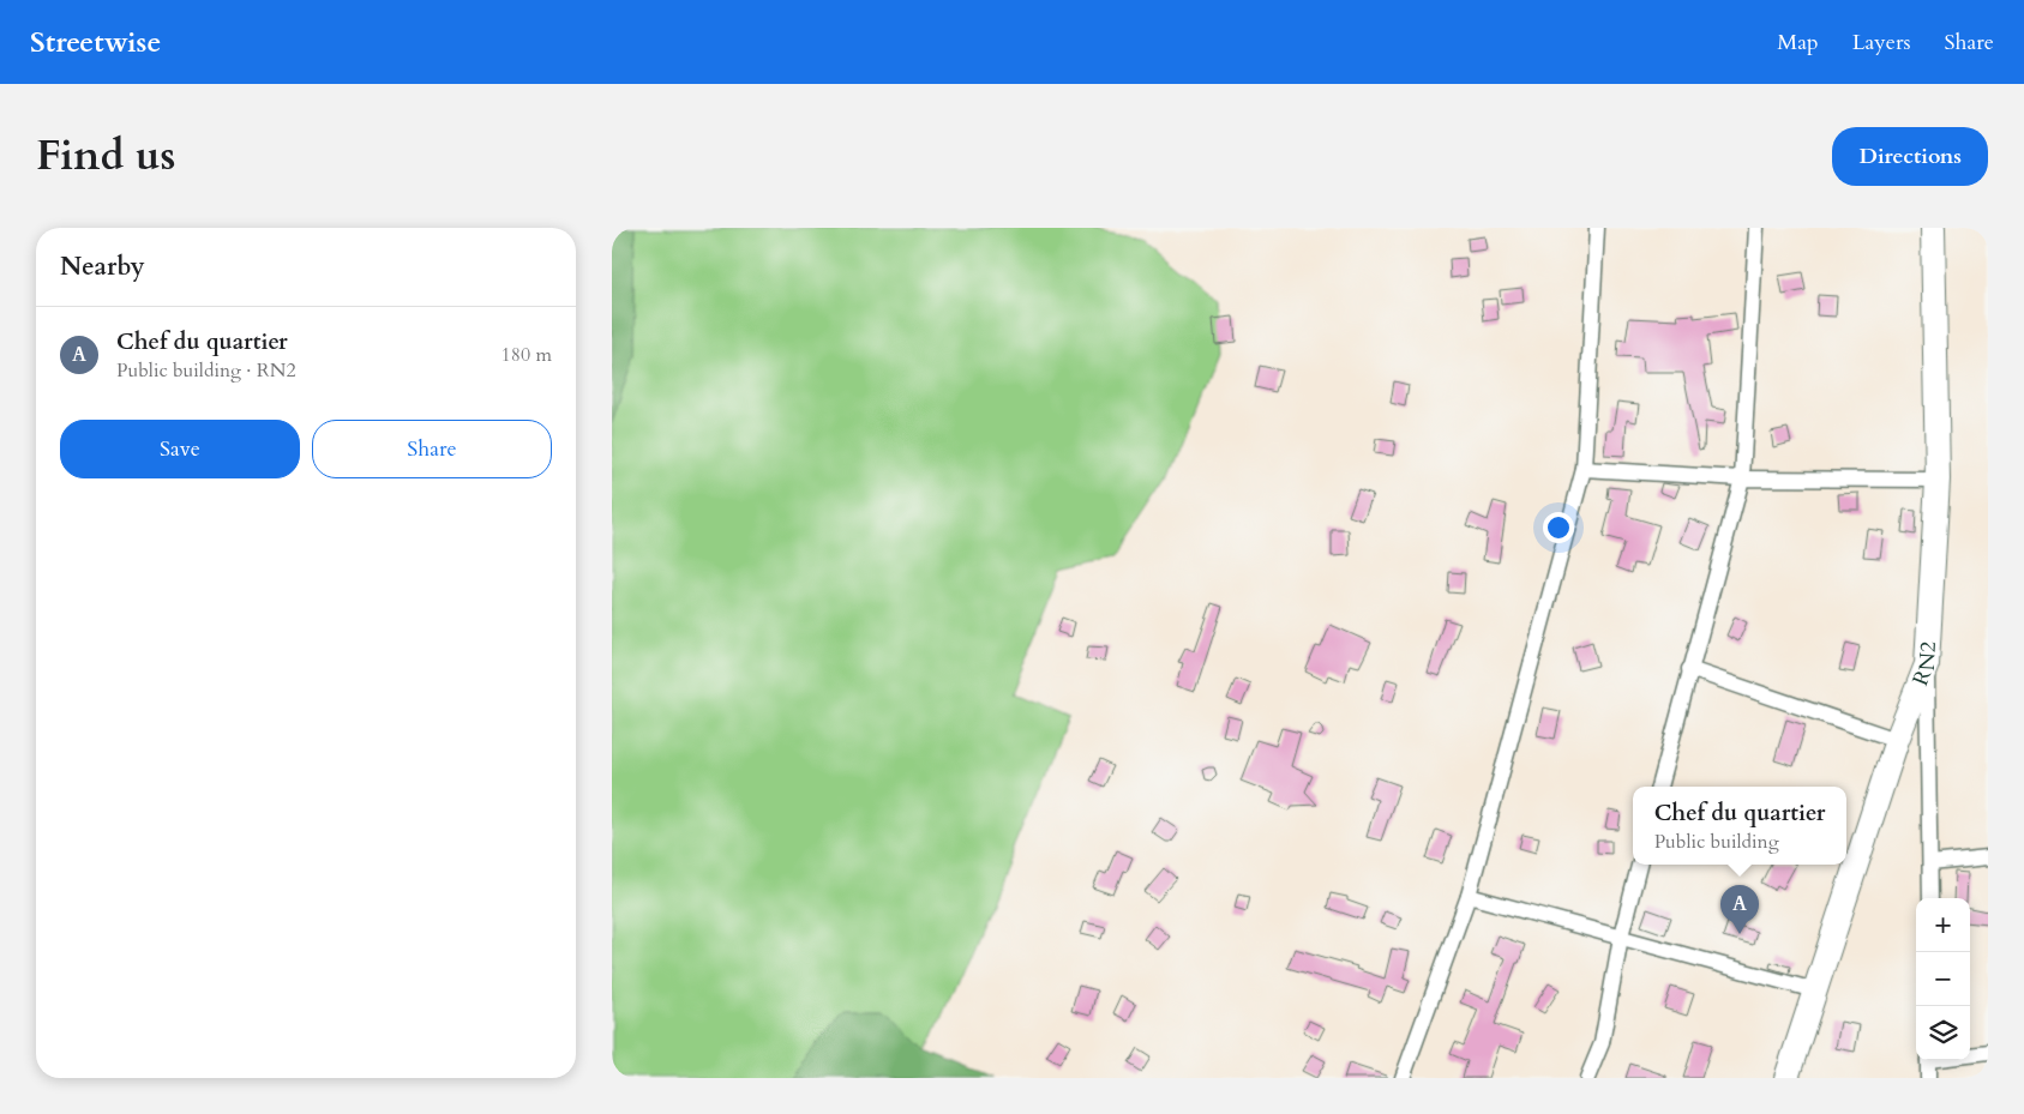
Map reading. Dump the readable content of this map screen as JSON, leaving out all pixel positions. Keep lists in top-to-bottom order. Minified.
{"streets":{"main road":["RN2"]},"page":{"header":"Streetwise","nav":["Map","Layers","Share"],"title":"Find us","buttons":["Directions",["Save","Share"]],"heading":"Nearby","list":[{"mark":"A","name":"Chef du quartier","note":"Public building · RN2","value":"180 m"}],"popup":["Chef du quartier","Public building"],"pins":"A","map_buttons":["+","−"]}}
